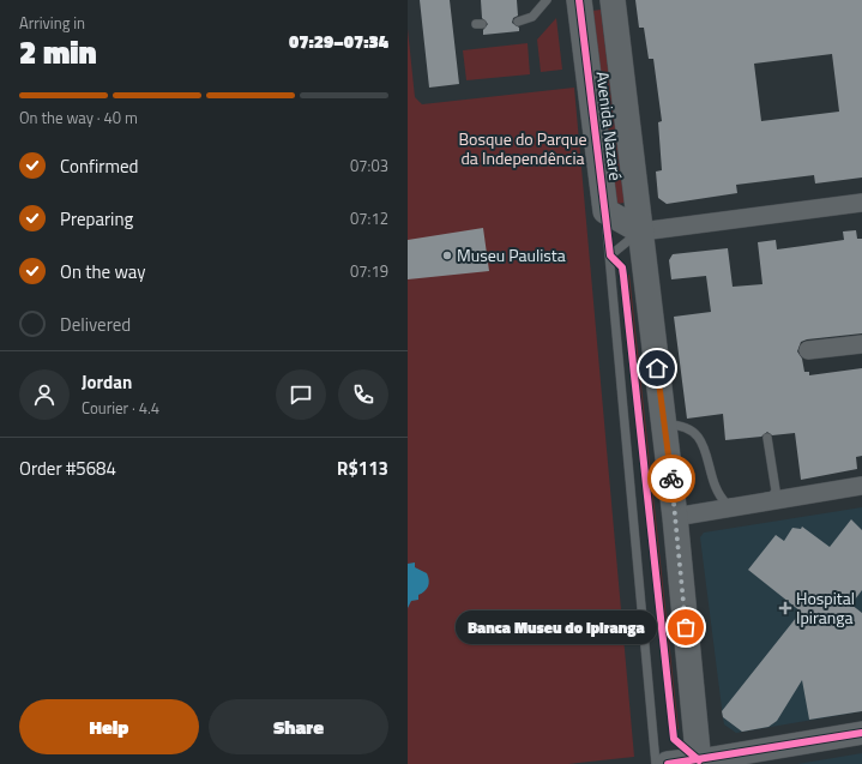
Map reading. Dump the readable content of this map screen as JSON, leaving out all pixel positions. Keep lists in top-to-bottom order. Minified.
{"streets":{"main road":["Avenida Nazaré"]},"parks":["Bosque do Parque da Independência"],"places":{"other":["Museu Paulista","Banca Museu do Ipiranga"],"health":["Hospital Ipiranga"]},"page":{"heading":["2 min","Arriving in","07:29–07:34"],"panel":["Jordan","Courier · 4.4","Order #5684","R$113"],"bar":"On the way · 40 m","list":[["Confirmed","07:03"],["Preparing","07:12"],["On the way","07:19"],"Delivered"],"bubble":"Banca Museu do Ipiranga","buttons":["Help","Share"]}}
